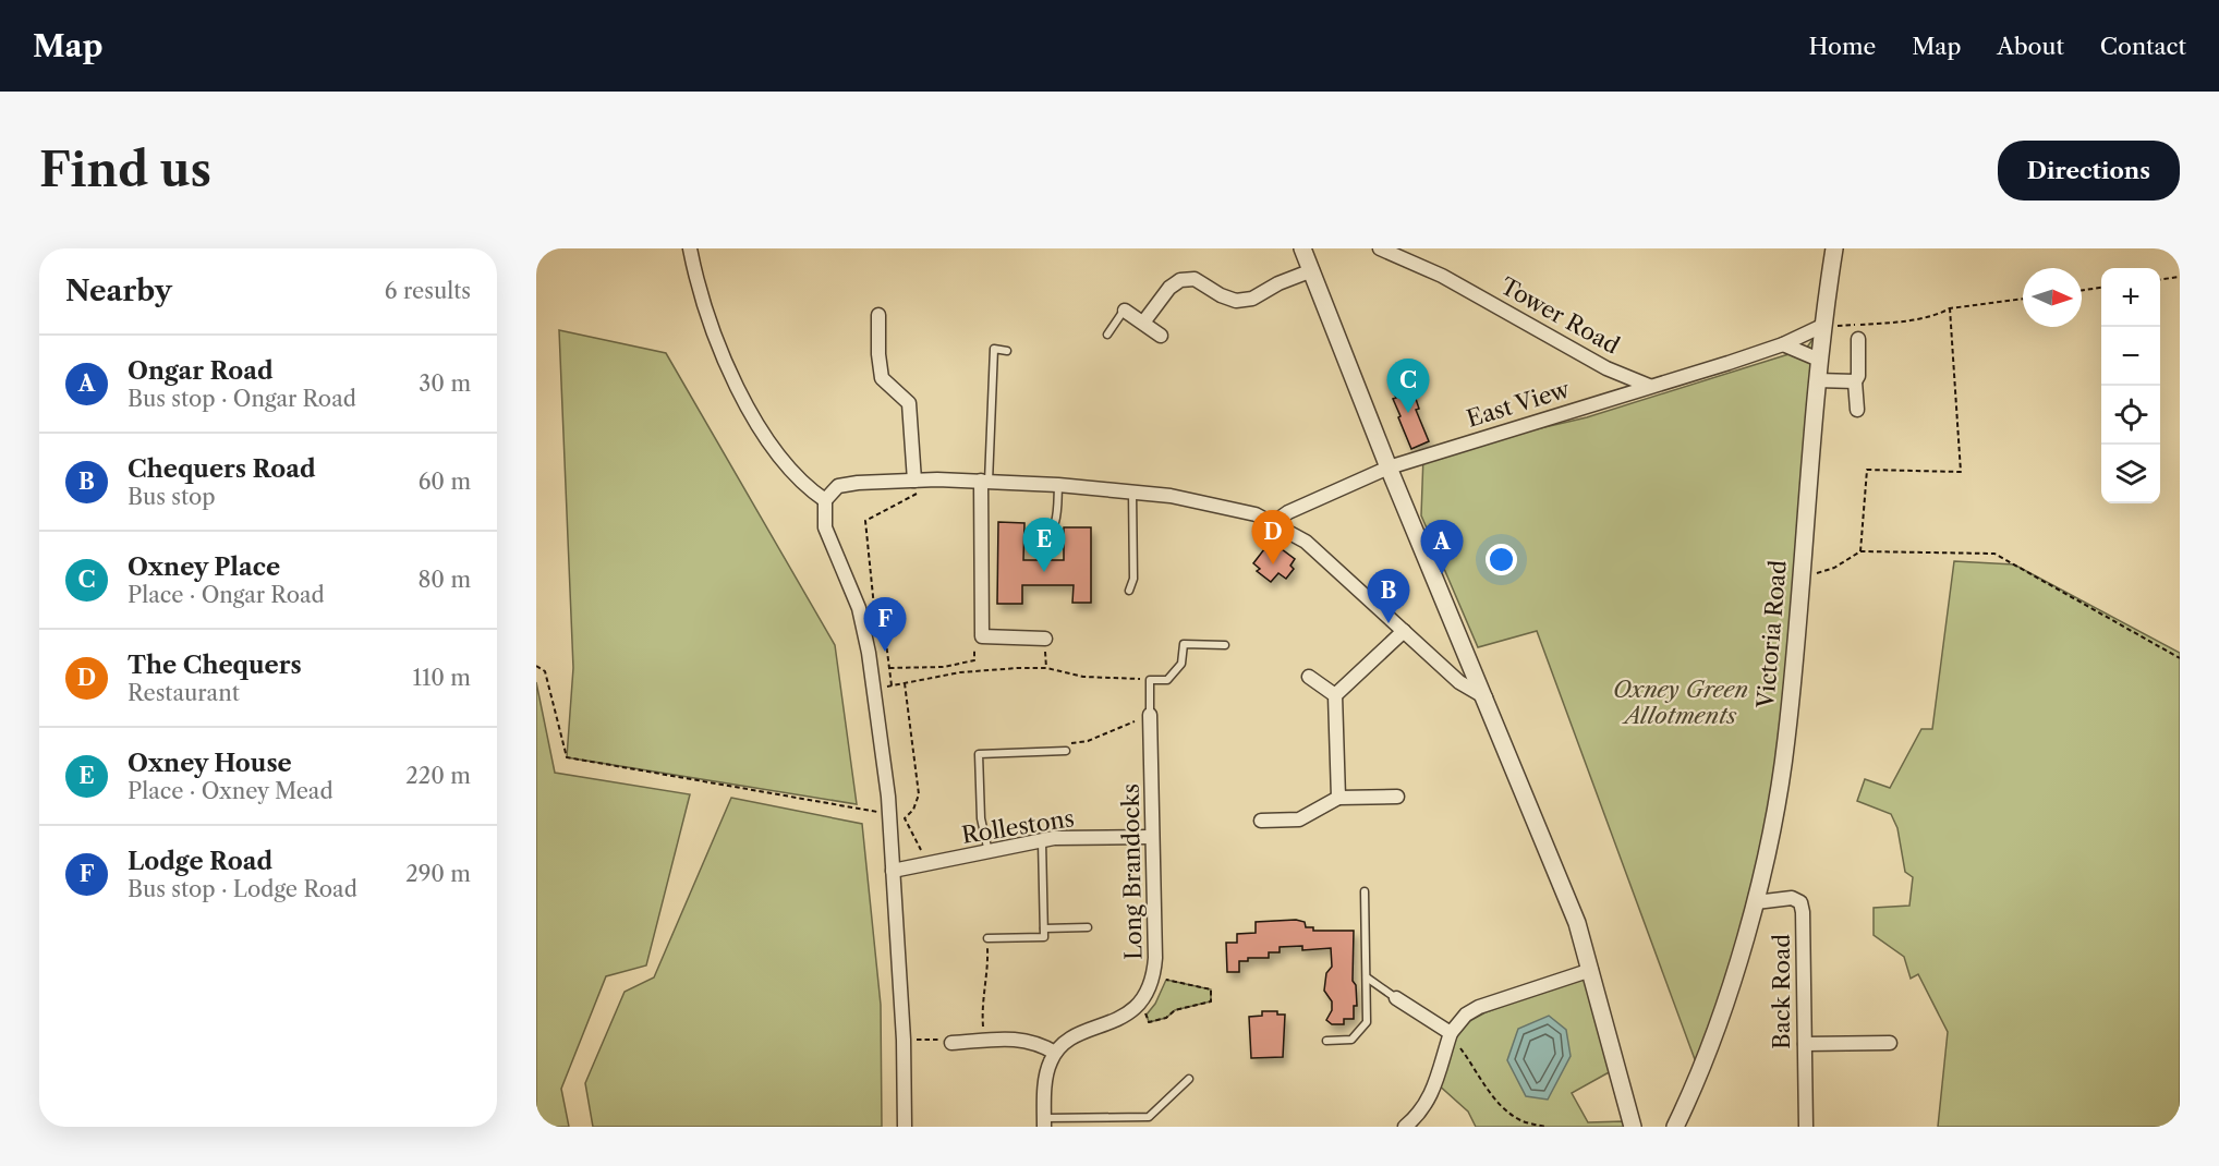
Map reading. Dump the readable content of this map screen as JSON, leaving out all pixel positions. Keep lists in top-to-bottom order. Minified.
{"streets":{"street":["Tower Road","East View","Victoria Road","Rollestons","Long Brandocks","Back Road"]},"crossings":[["Tower Road","East View"],["East View","Victoria Road"],["Victoria Road","Back Road"],["Rollestons","Long Brandocks"]],"parks":["Oxney Green Allotments"],"north":"right","page":{"header":"Map","nav":["Home","Map","About","Contact"],"buttons":"Directions","title":"Find us","heading":["Nearby","6 results"],"map_buttons":["+","−"],"list":[{"mark":"A","name":"Ongar Road","note":"Bus stop · Ongar Road","value":"30 m"},{"mark":"B","name":"Chequers Road","note":"Bus stop","value":"60 m"},{"mark":"C","name":"Oxney Place","note":"Place · Ongar Road","value":"80 m"},{"mark":"D","name":"The Chequers","note":"Restaurant","value":"110 m"},{"mark":"E","name":"Oxney House","note":"Place · Oxney Mead","value":"220 m"},{"mark":"F","name":"Lodge Road","note":"Bus stop · Lodge Road","value":"290 m"}],"pins":["C","D","E","A","B","F"]}}
